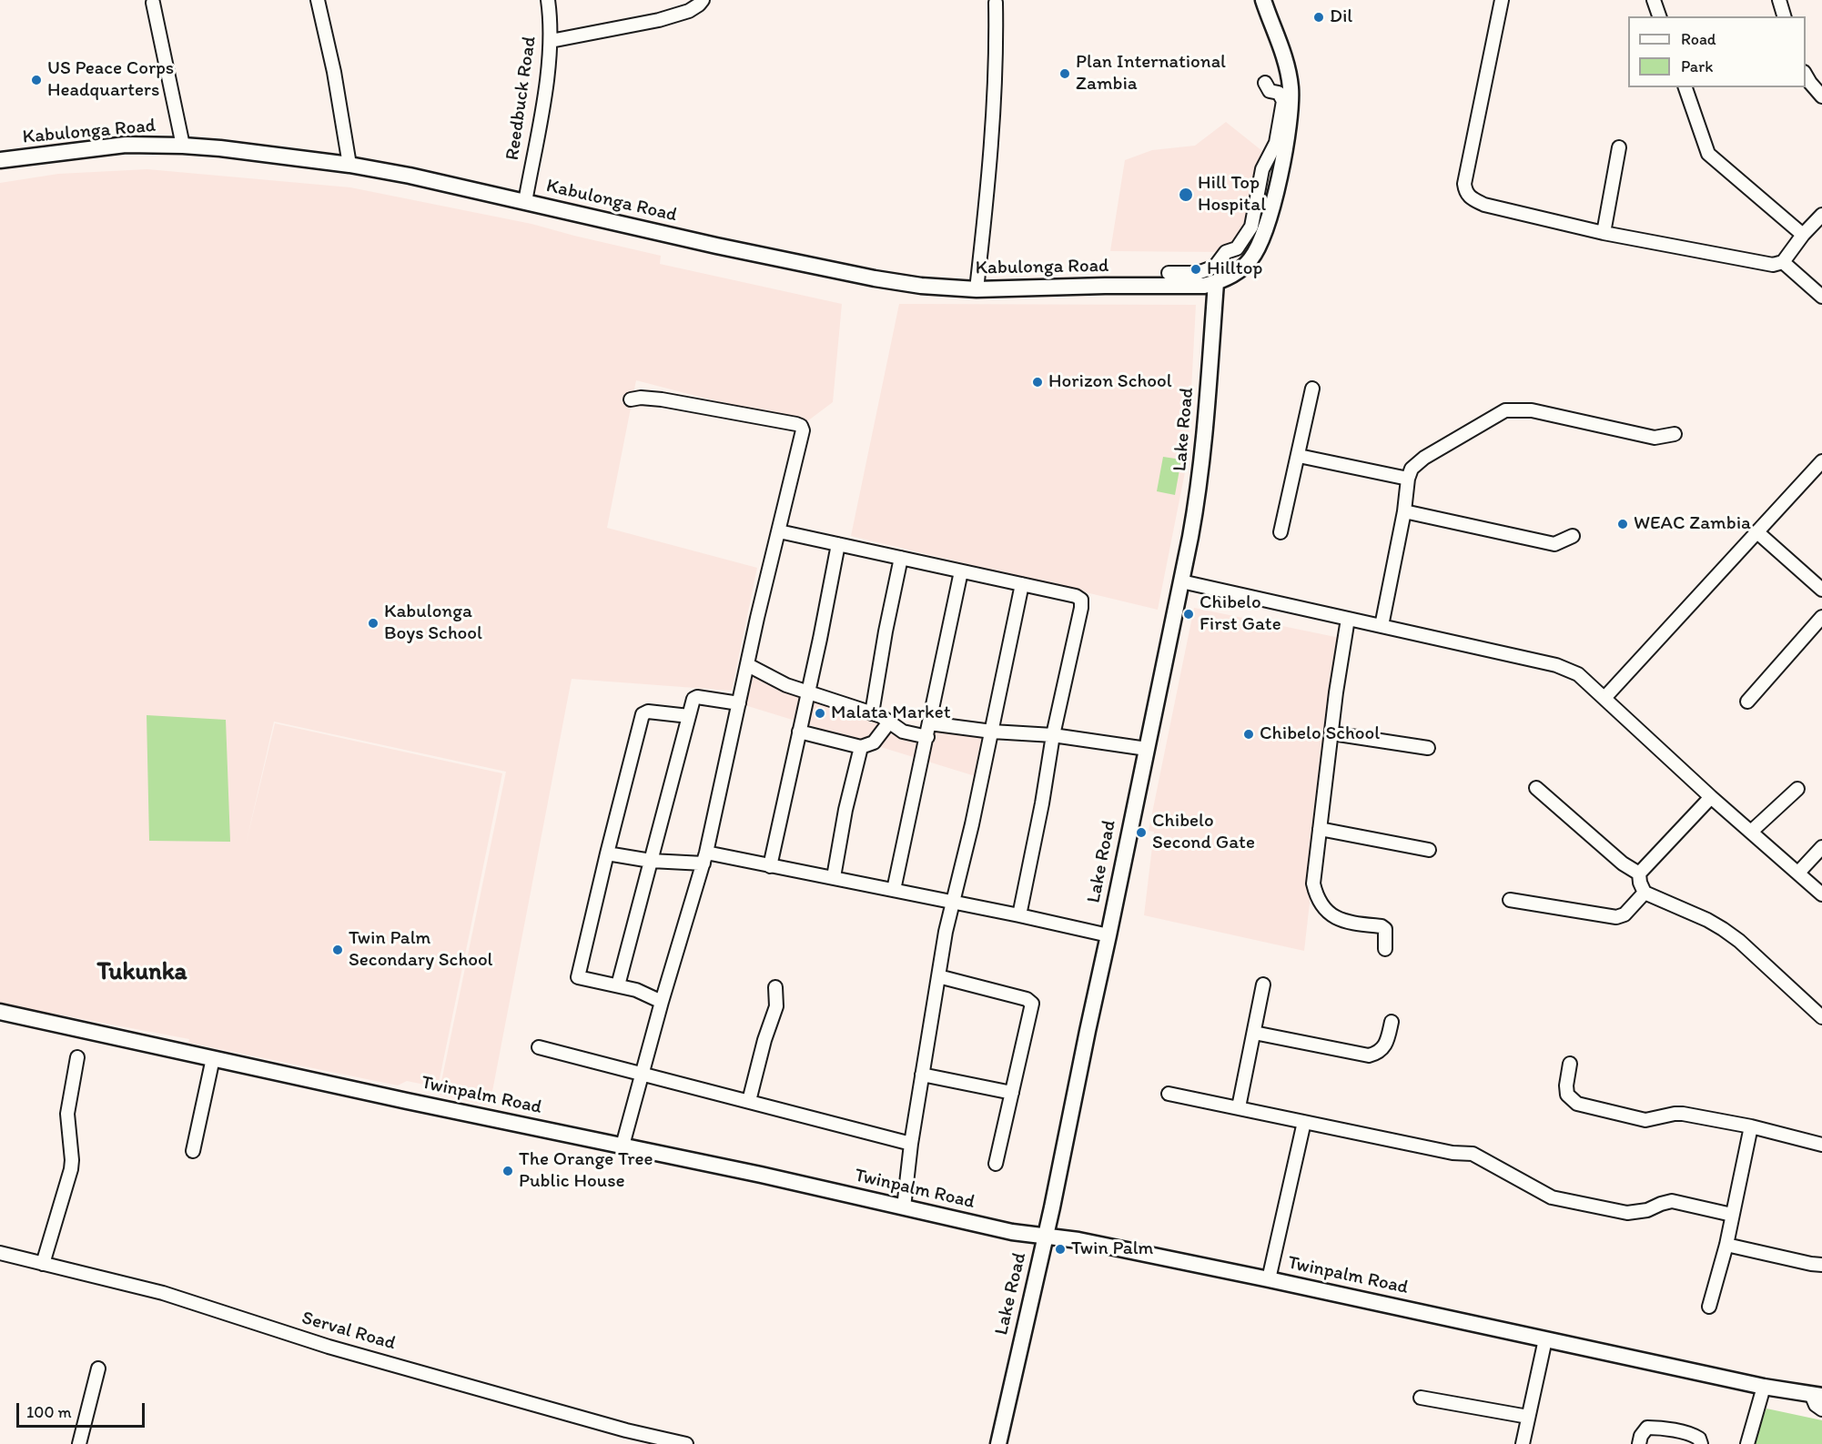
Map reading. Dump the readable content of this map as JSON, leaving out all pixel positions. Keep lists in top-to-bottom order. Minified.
{"streets":{"main road":["Kabulonga Road","Lake Road","Twinpalm Road"],"street":["Reedbuck Road","Serval Road"]},"crossings":[["Reedbuck Road","Kabulonga Road"],["Kabulonga Road","Lake Road"],["Lake Road","Twinpalm Road"]],"districts":["Tukunka"],"places":["Dil","Plan International Zambia","US Peace Corps Headquarters","Hill Top Hospital","Hilltop","Horizon School","WEAC Zambia","Chibelo First Gate","Kabulonga Boys School","Malata Market","Chibelo School","Chibelo Second Gate","Twin Palm Secondary School","The Orange Tree Public House","Twin Palm"],"legend":["Road","Park"],"scale_bar":"100 m"}
